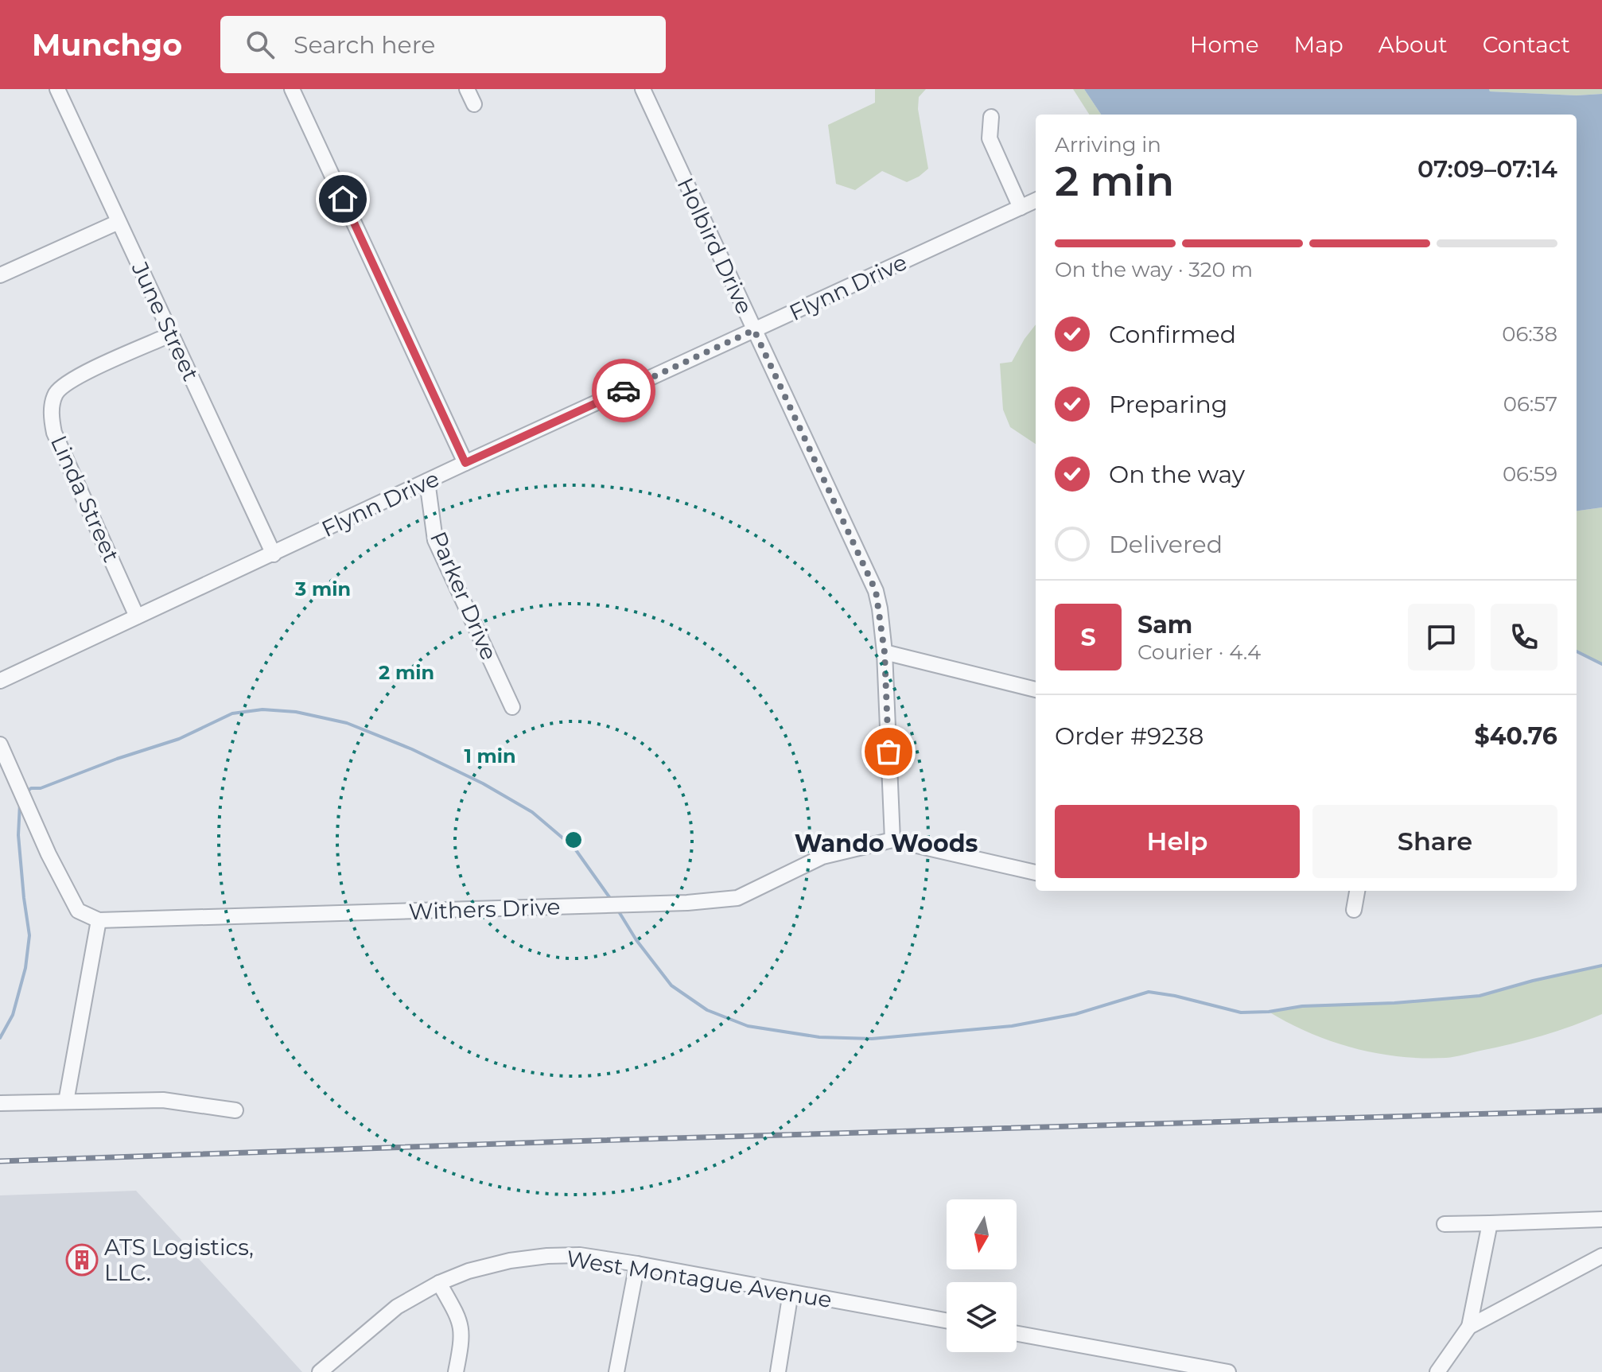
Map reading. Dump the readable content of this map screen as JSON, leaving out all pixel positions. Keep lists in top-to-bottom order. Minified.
{"streets":{"street":["Holbird Drive","Flynn Drive","June Street","Linda Street","Parker Drive","Withers Drive","West Montague Avenue"]},"crossings":[["Holbird Drive","Flynn Drive"],["Holbird Drive","Withers Drive"],["Flynn Drive","June Street"],["Flynn Drive","Linda Street"],["Flynn Drive","Parker Drive"],["June Street","Linda Street"]],"districts":["Wando Woods"],"places":{"building":["ATS Logistics, LLC."]},"north":"bottom","page":{"header":"Munchgo","search":"Search here","nav":["Home","Map","About","Contact"],"heading":["2 min","Arriving in","07:09–07:14"],"panel":["Sam","Courier · 4.4","Order #9238","$40.76"],"bar":"On the way · 320 m","list":[["Confirmed","06:38"],["Preparing","06:57"],["On the way","06:59"],"Delivered"],"round":"S","buttons":["Help","Share"]},"rings":["3 min","2 min","1 min"]}
